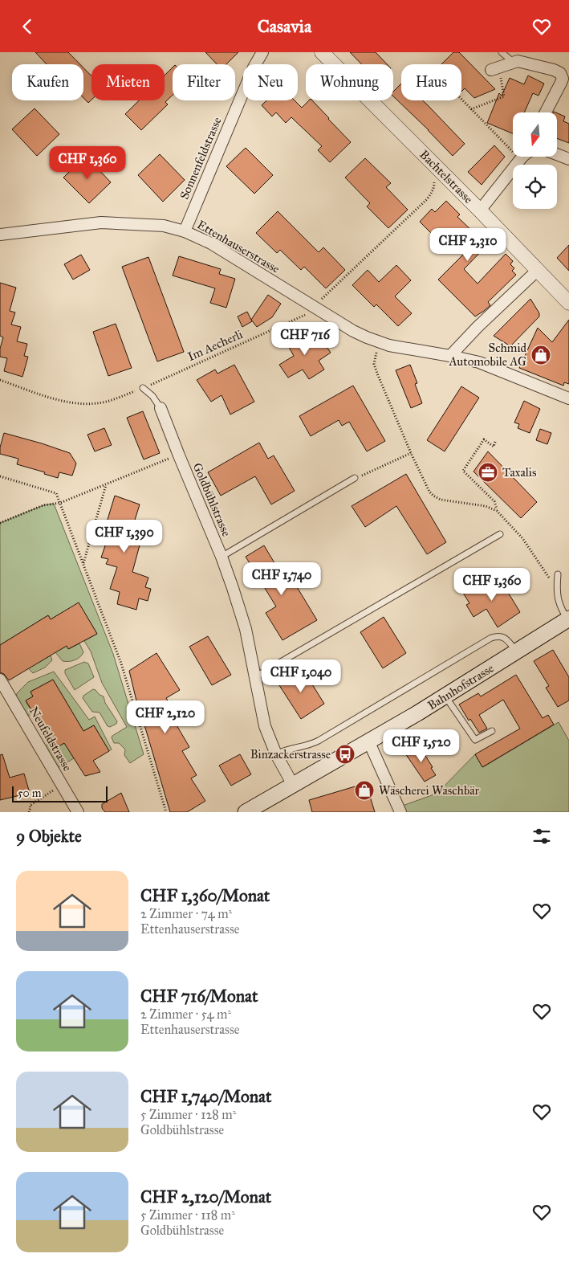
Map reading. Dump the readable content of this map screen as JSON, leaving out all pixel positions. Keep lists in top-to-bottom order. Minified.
{"streets":{"main road":["Bahnhofstrasse"],"street":["Sonnenfeldstrasse","Bachtelstrasse","Ettenhauserstrasse","Goldbühlstrasse","Neufeldstrasse"],"path":["Im Aecherli"]},"crossings":[["Sonnenfeldstrasse","Ettenhauserstrasse"],["Ettenhauserstrasse","Im Aecherli"],["Goldbühlstrasse","Bahnhofstrasse"]],"places":{"shop":["Schmid Automobile AG","Wäscherei Waschbär"],"office":["Taxalis"],"bus stop":["Binzackerstrasse"]},"scale_bar":"50 m","north":"bottom","page":{"header":"Casavia","chip":["Kaufen","Mieten","Filter","Neu","Wohnung","Haus"],"price":["CHF 1,360","CHF 2,310","CHF 716","CHF 1,390","CHF 1,740","CHF 1,360","CHF 1,040","CHF 2,120","CHF 1,520"],"scale":"50 m","heading":"9 Objekte","list":[{"name":"CHF 1,360/Monat","note":"2 Zimmer · 74 m² · Ettenhauserstrasse"},{"name":"CHF 716/Monat","note":"2 Zimmer · 54 m² · Ettenhauserstrasse"},{"name":"CHF 1,740/Monat","note":"5 Zimmer · 128 m² · Goldbühlstrasse"},{"name":"CHF 2,120/Monat","note":"5 Zimmer · 118 m² · Goldbühlstrasse"}]}}
